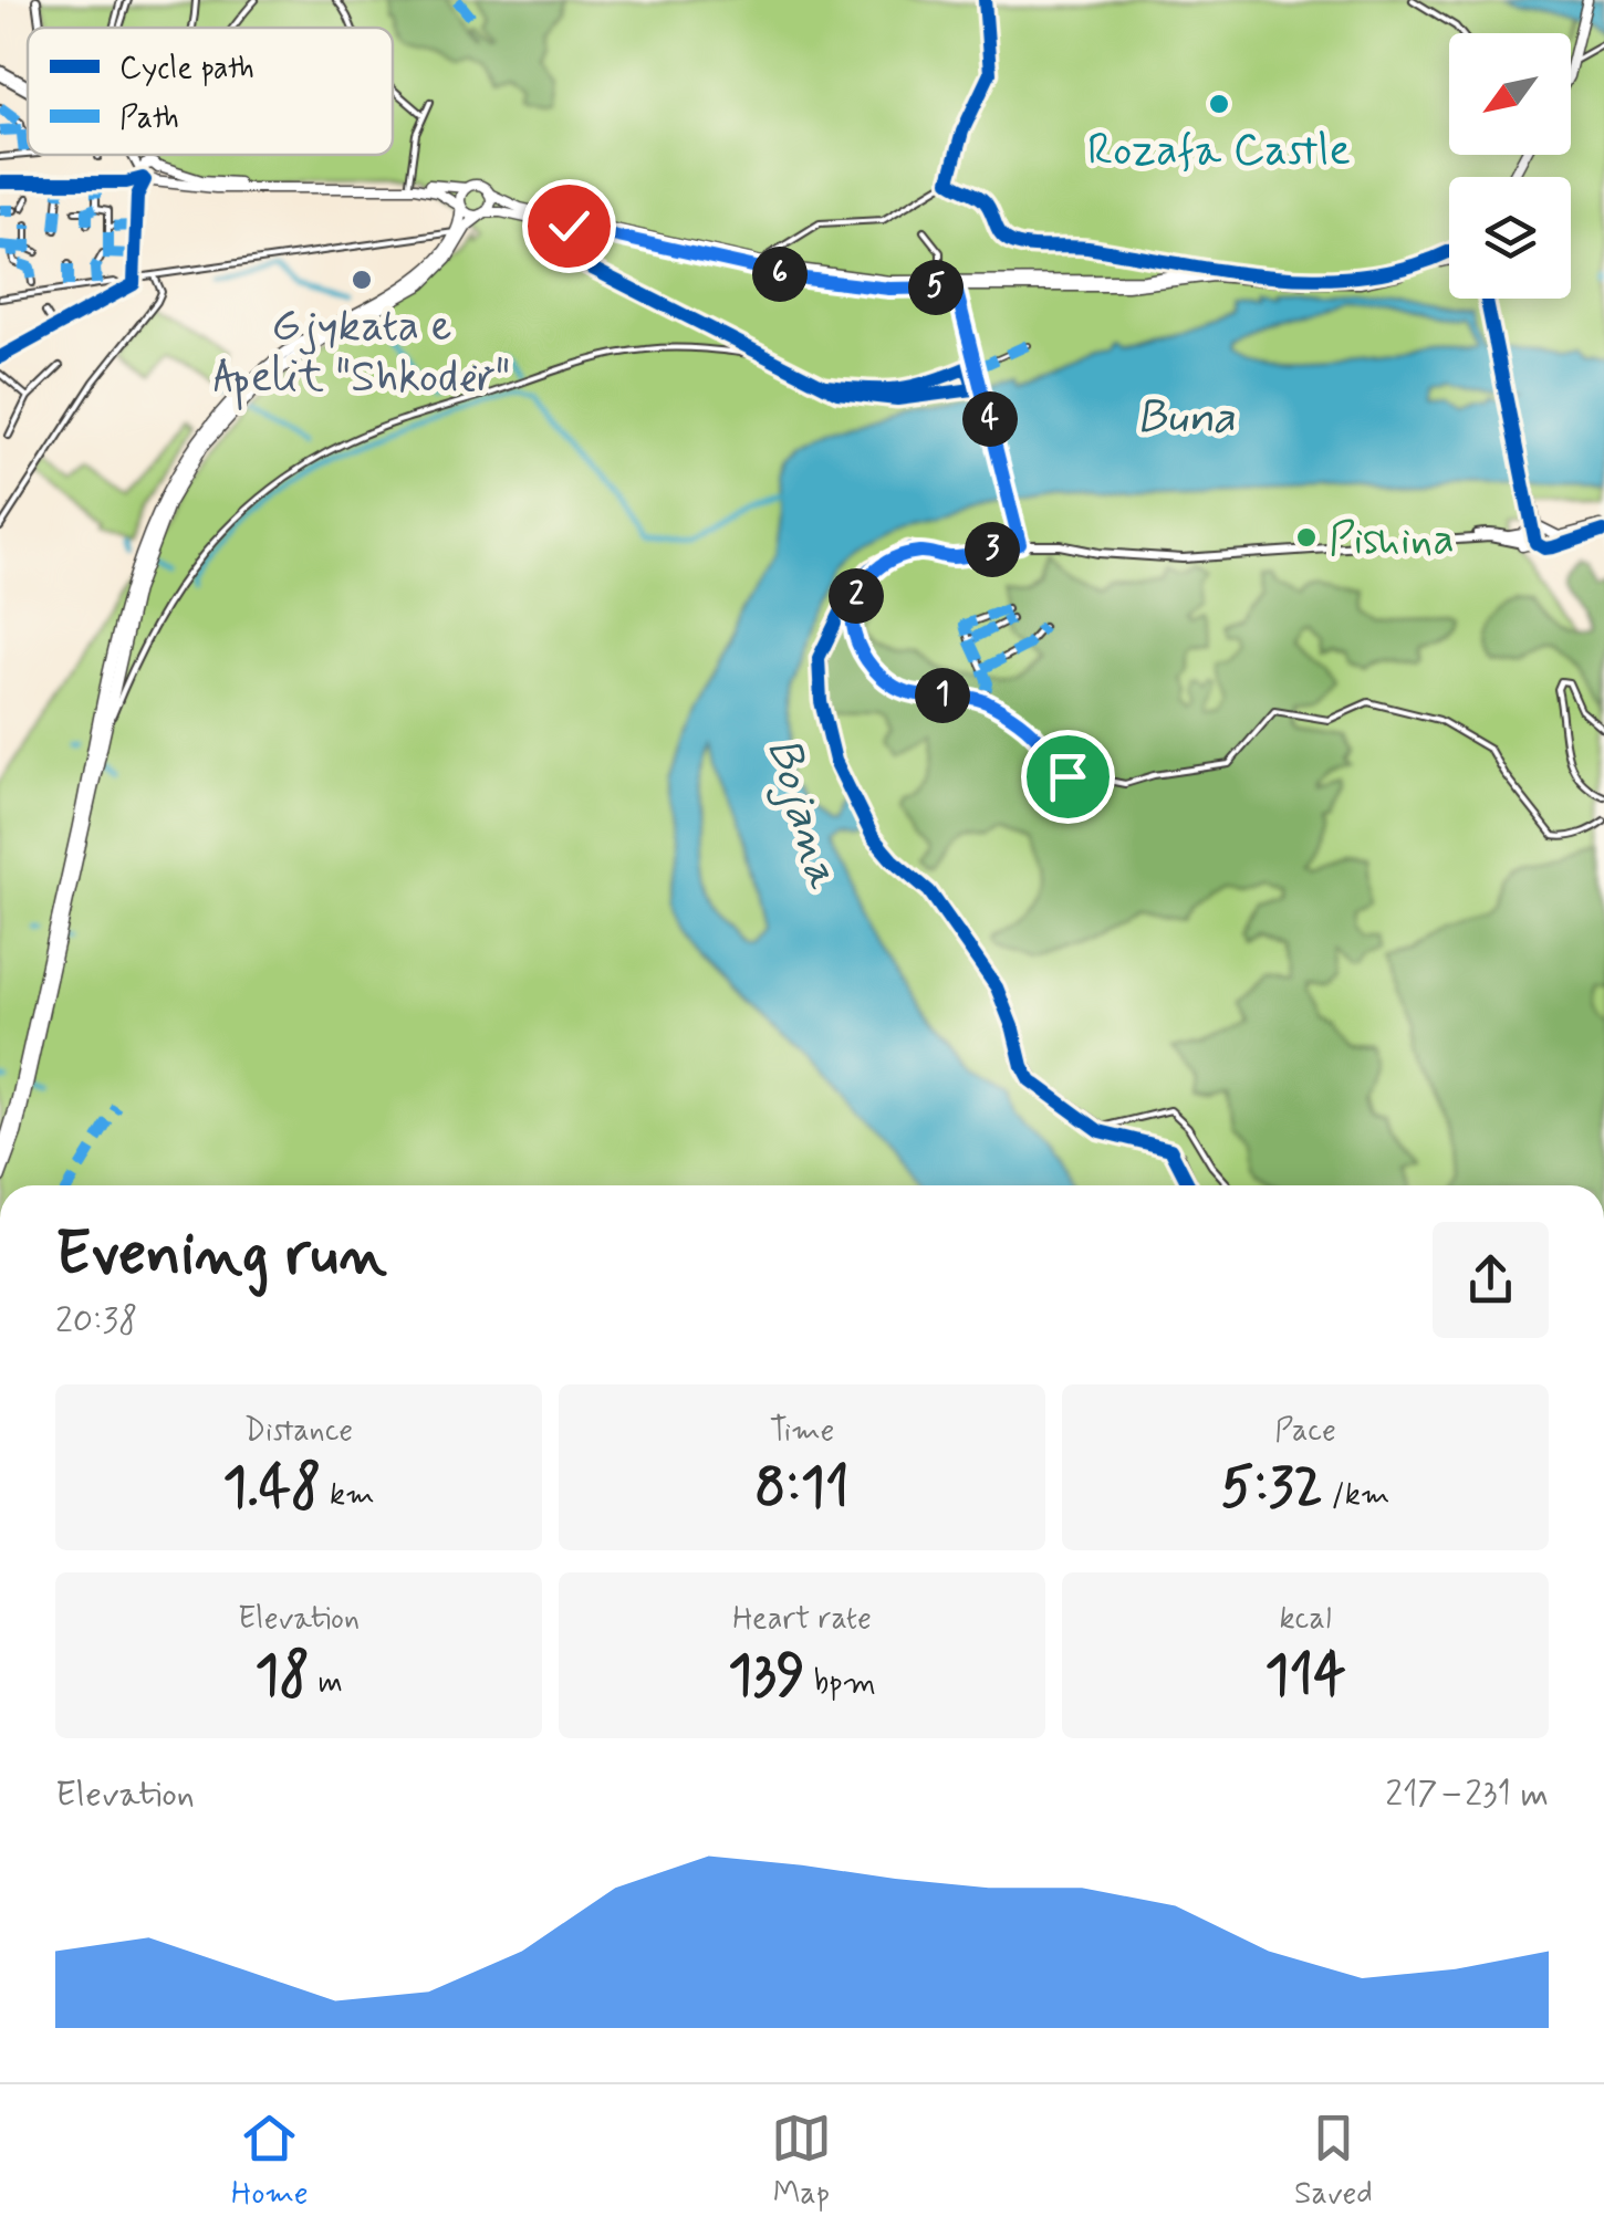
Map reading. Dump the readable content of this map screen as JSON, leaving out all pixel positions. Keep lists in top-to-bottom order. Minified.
{"water":["Buna","Bojana"],"places":["Rozafa Castle","Gjykata e Apelit \"Shkodër\"","Pishina"],"legend":["Cycle path","Path"],"north":"bottom left","page":{"pins":["6","5","4","3","2","1"],"heading":["Evening run","20:38"],"stats":[["Distance","1.48 km"],["Time","8:11"],["Pace","5:32 /km"],["Elevation","18 m"],["Heart rate","139 bpm"],["kcal","114"]],"chart":["Elevation","217–231 m"],"tabs":["Home","Map","Saved"]}}
